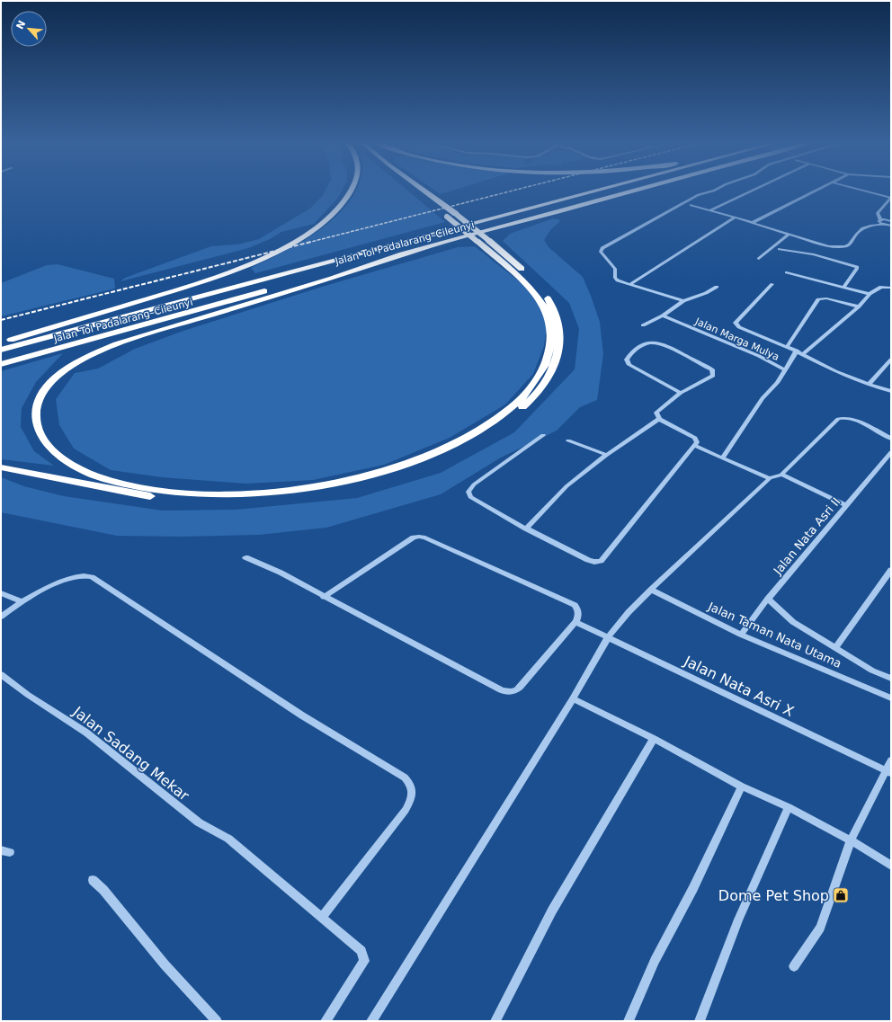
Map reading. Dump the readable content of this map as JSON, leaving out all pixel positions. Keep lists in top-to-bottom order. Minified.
{"streets":{"highway":["Jalan Tol Padalarang–Cileunyi"],"street":["Jalan Marga Mulya","Jalan Nata Asri II","Jalan Taman Nata Utama","Jalan Nata Asri X","Jalan Sadang Mekar"]},"crossings":[["Jalan Nata Asri II","Jalan Taman Nata Utama"]],"places":{"shop":["Dome Pet Shop"]},"north":"top left"}
